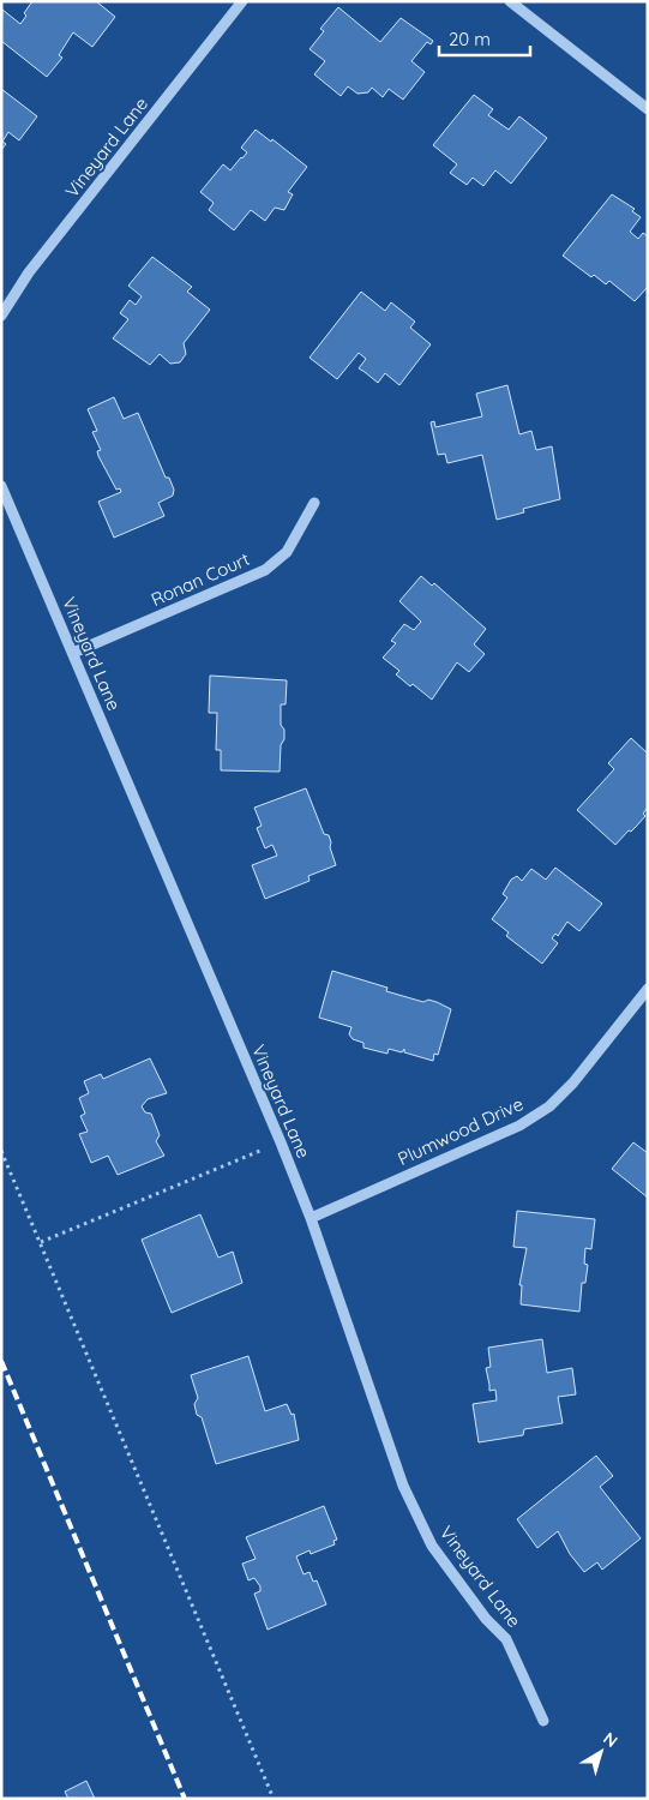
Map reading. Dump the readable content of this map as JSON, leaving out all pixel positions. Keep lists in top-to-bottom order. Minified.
{"streets":{"street":["Vineyard Lane","Ronan Court","Plumwood Drive"]},"crossings":[["Vineyard Lane","Ronan Court"],["Vineyard Lane","Plumwood Drive"]],"scale_bar":"20 m","north":"top right"}
